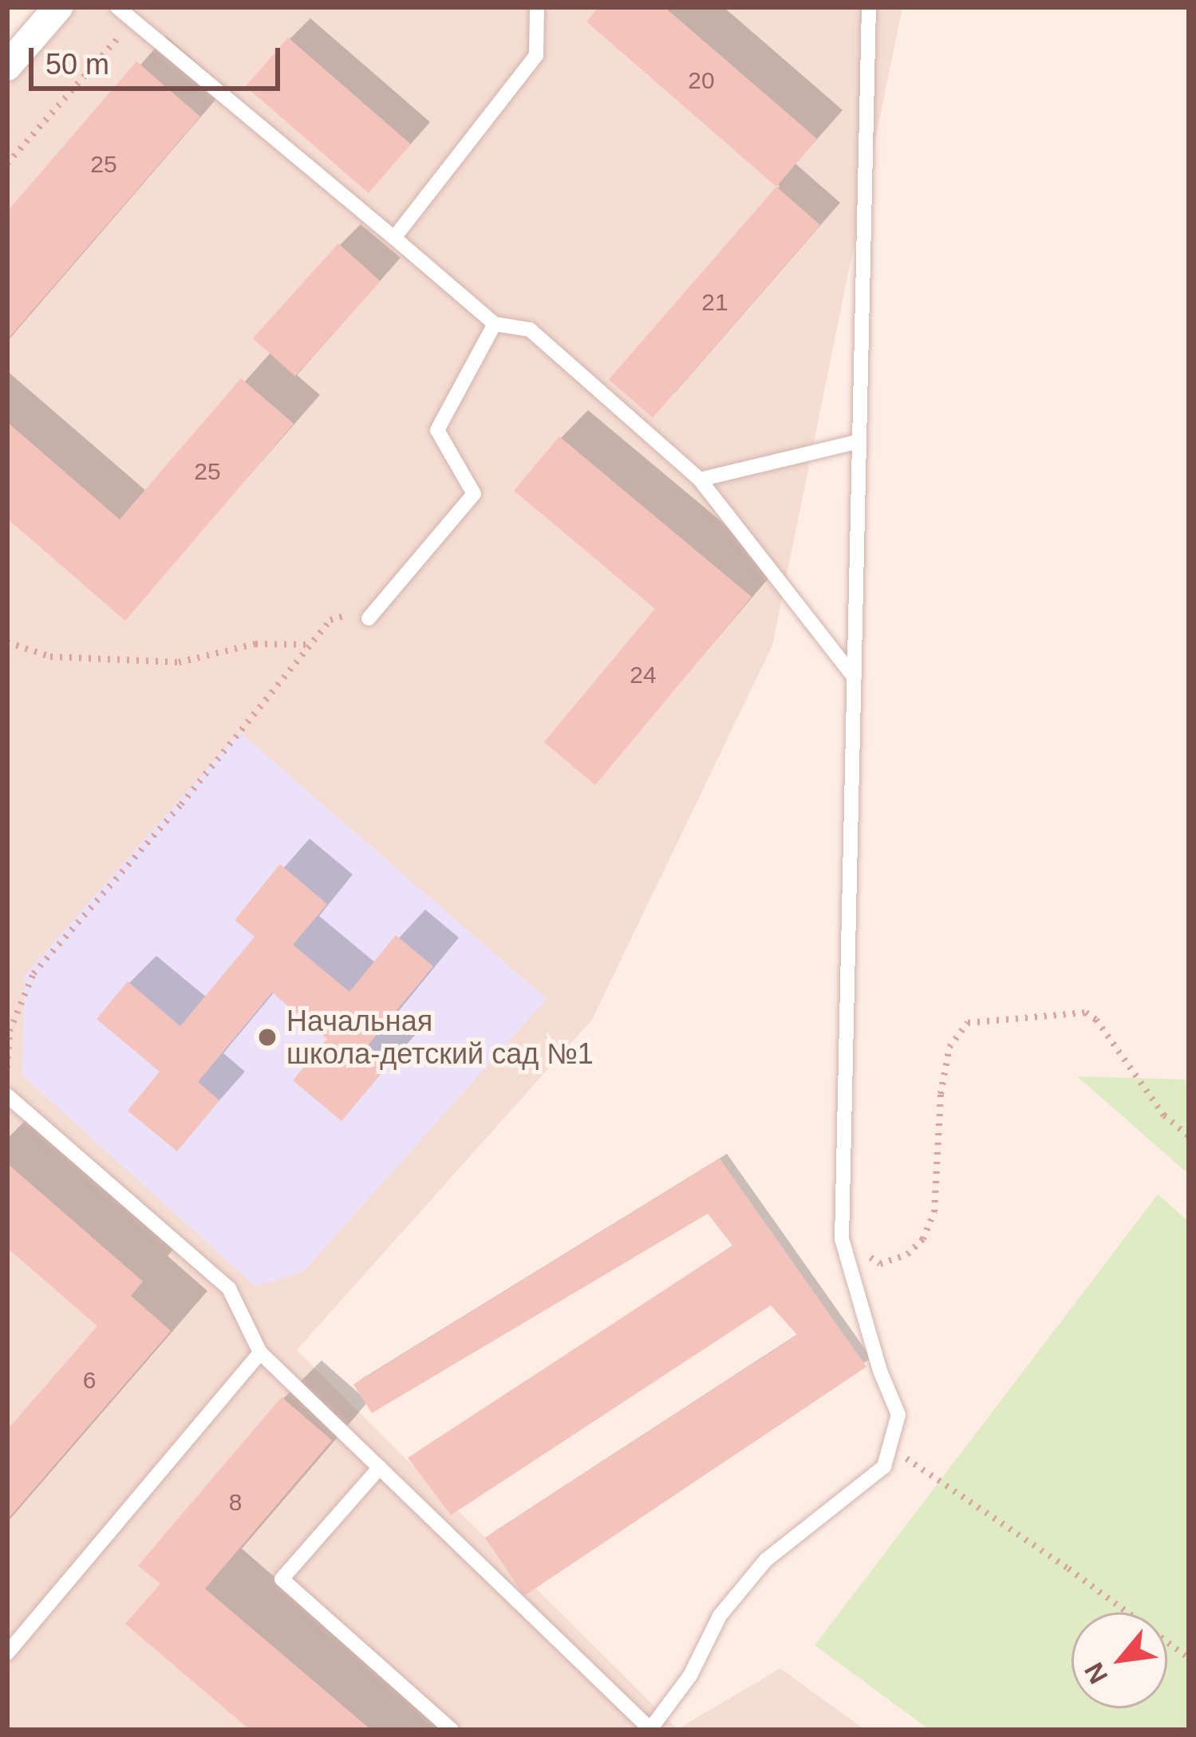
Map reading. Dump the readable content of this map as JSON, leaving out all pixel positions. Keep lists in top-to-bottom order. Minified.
{"places":["Начальная школа-детский сад №1"],"house_numbers":["20","25","21","25","24","6","8"],"scale_bar":"50 m","north":"bottom left"}
